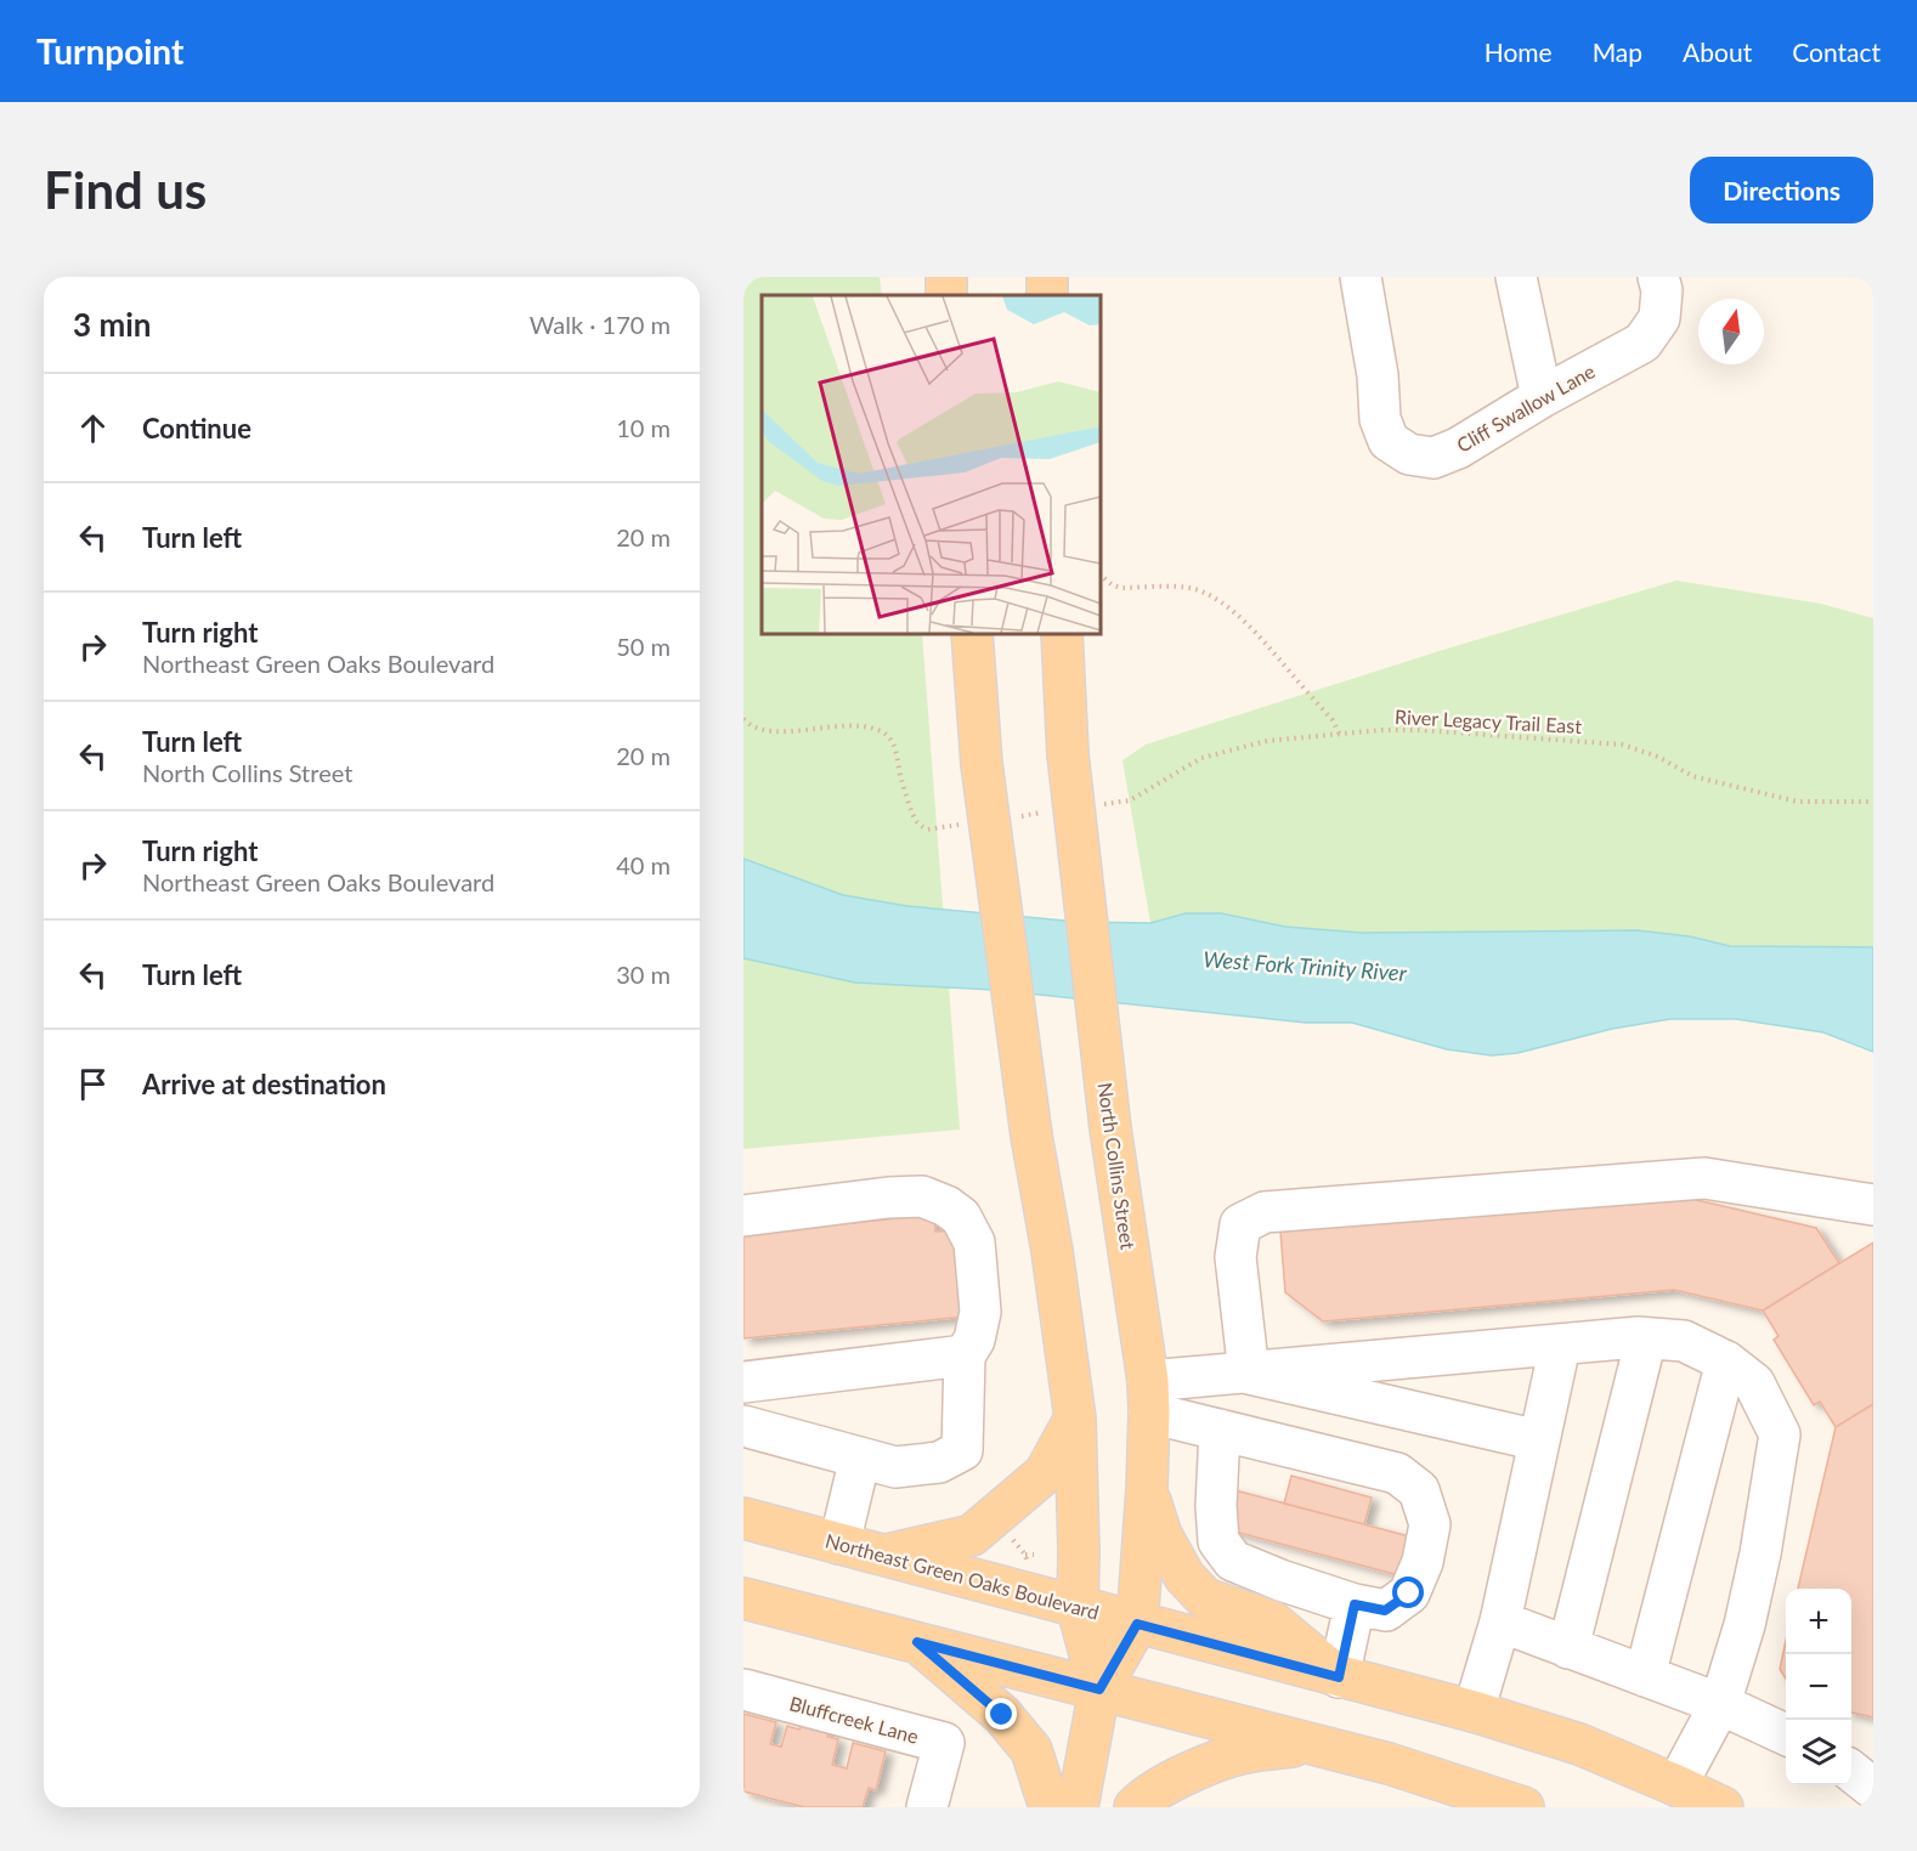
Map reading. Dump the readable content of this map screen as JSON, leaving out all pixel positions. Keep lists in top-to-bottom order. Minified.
{"streets":{"main road":["North Collins Street","Northeast Green Oaks Boulevard"],"street":["Cliff Swallow Lane","Bluffcreek Lane"],"path":["River Legacy Trail East"]},"crossings":[["North Collins Street","Northeast Green Oaks Boulevard"]],"water":["West Fork Trinity River"],"north":"top","page":{"header":"Turnpoint","nav":["Home","Map","About","Contact"],"buttons":"Directions","title":"Find us","heading":["3 min","Walk · 170 m"],"list":[["Continue","10 m"],["Turn left","20 m"],["Turn right","Northeast Green Oaks Boulevard","50 m"],["Turn left","North Collins Street","20 m"],["Turn right","Northeast Green Oaks Boulevard","40 m"],["Turn left","30 m"],"Arrive at destination"],"map_buttons":["+","−"]}}
